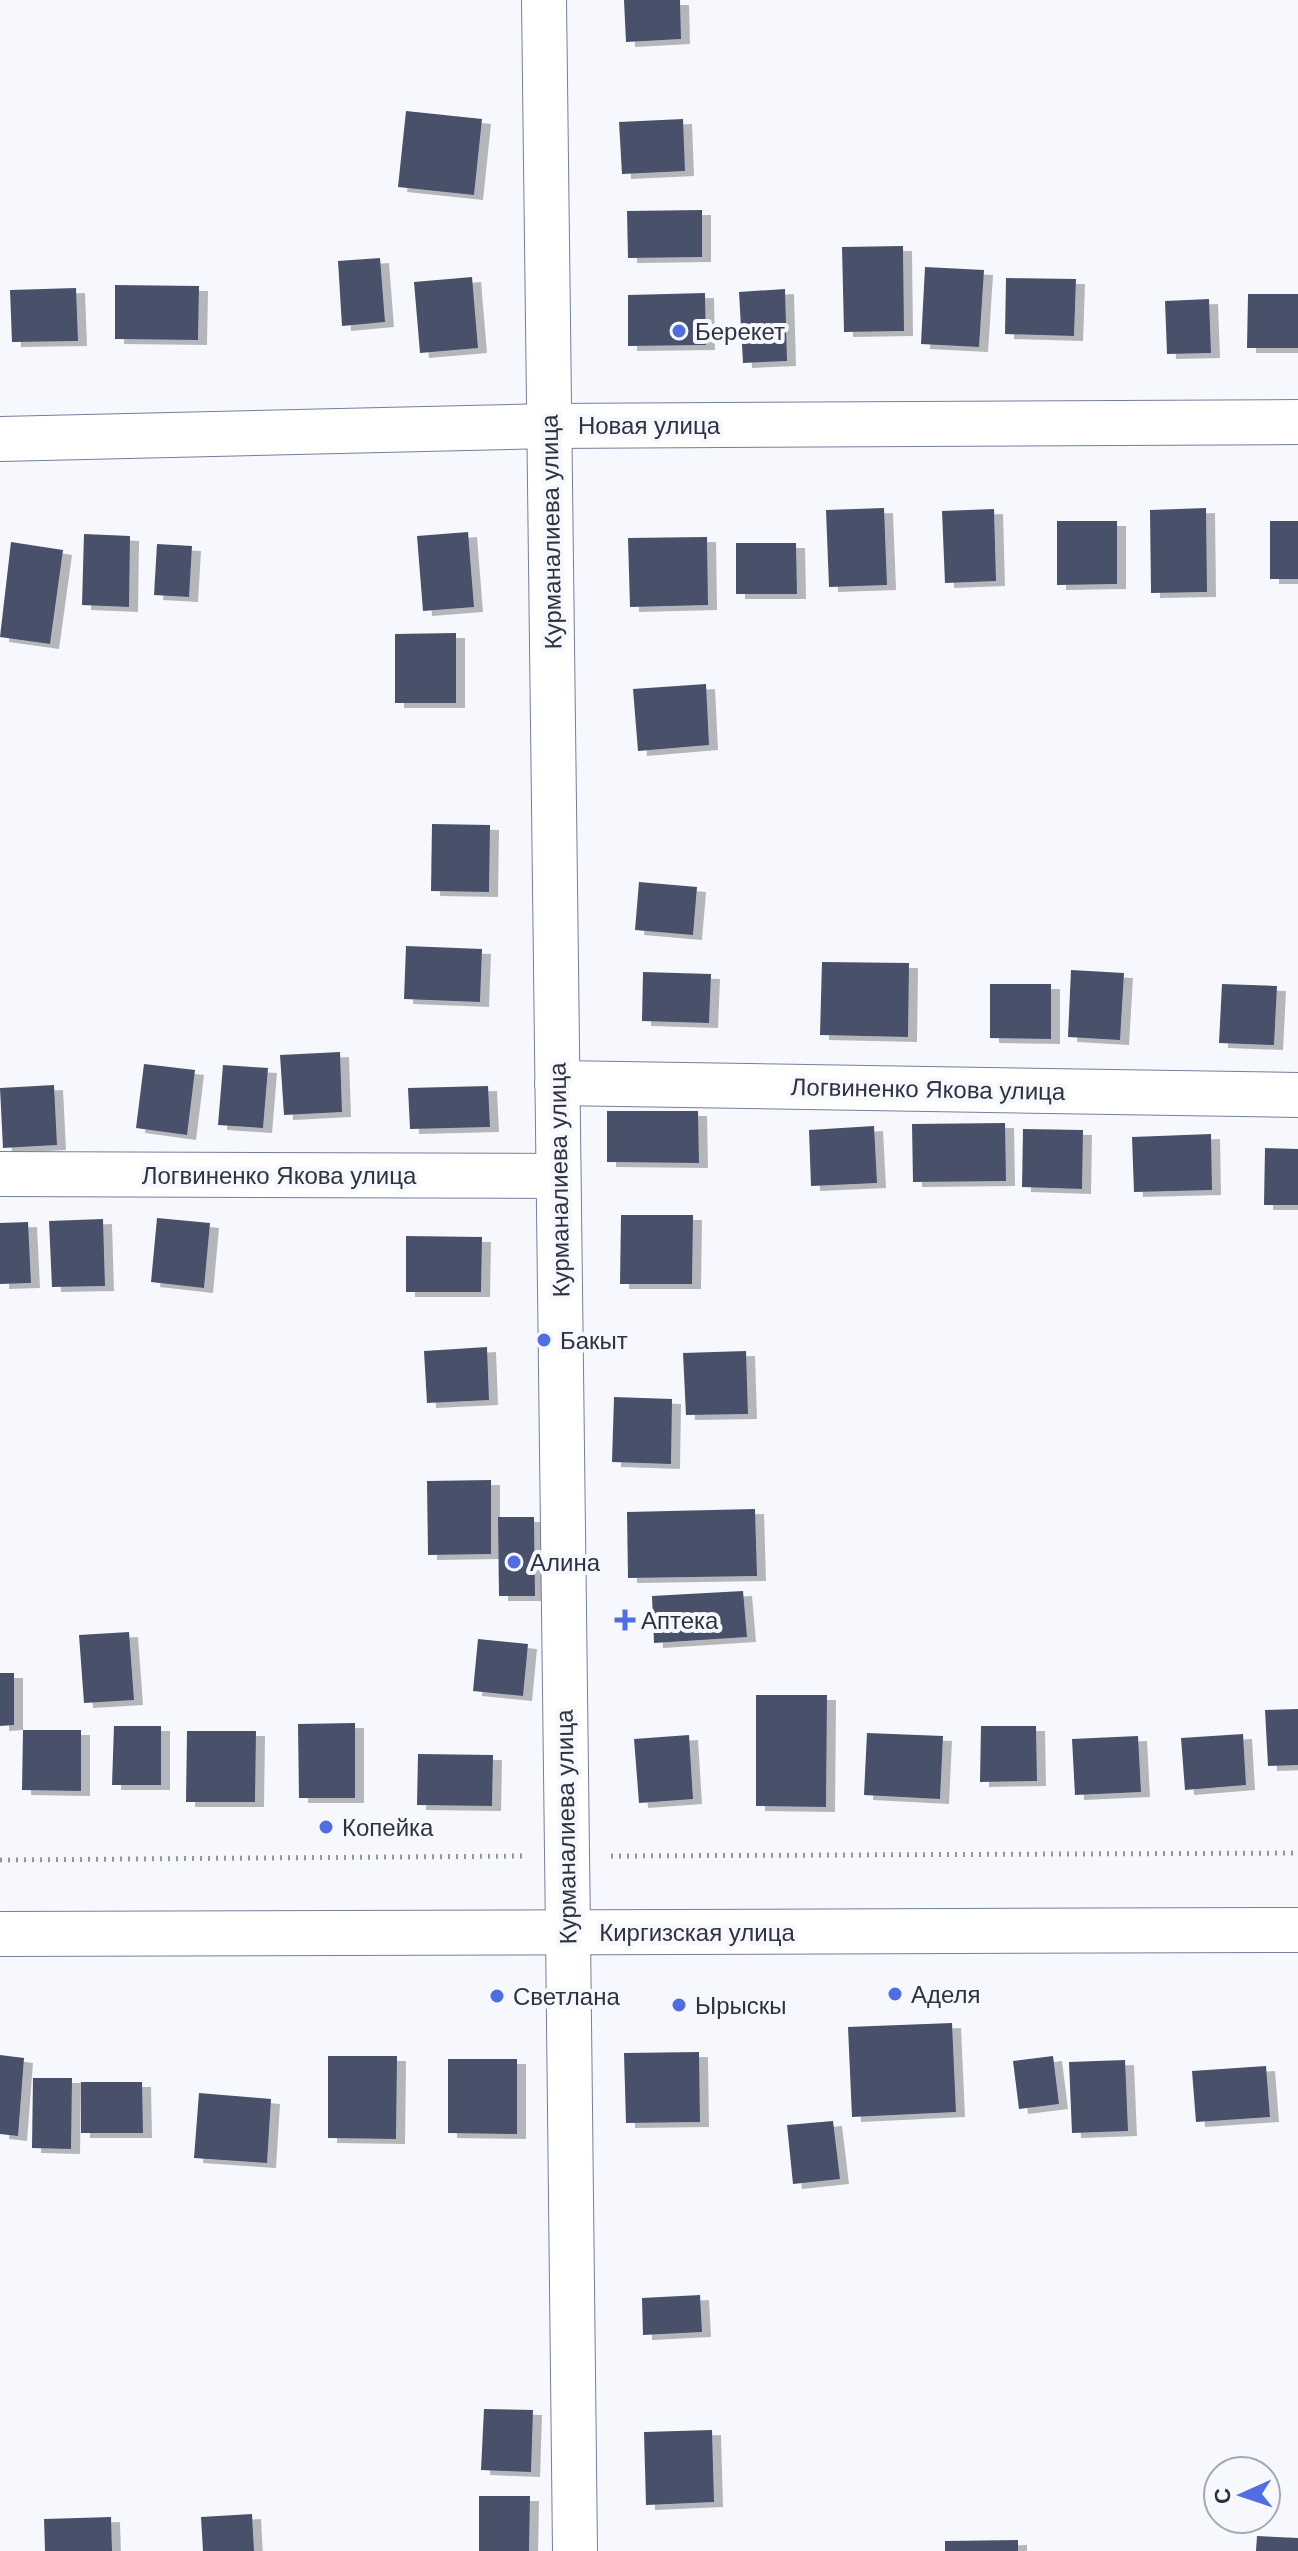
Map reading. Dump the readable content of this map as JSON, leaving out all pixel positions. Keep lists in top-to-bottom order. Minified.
{"streets":{"main road":["Новая улица","Курманалиева улица","Логвиненко Якова улица","Киргизская улица"]},"crossings":[["Новая улица","Курманалиева улица"],["Курманалиева улица","Логвиненко Якова улица"],["Курманалиева улица","Киргизская улица"]],"places":{"other":["Берекет","Бакыт","Алина","Копейка","Аделя","Светлана","Ырыскы"],"health":["Аптека"]},"north":"left"}
